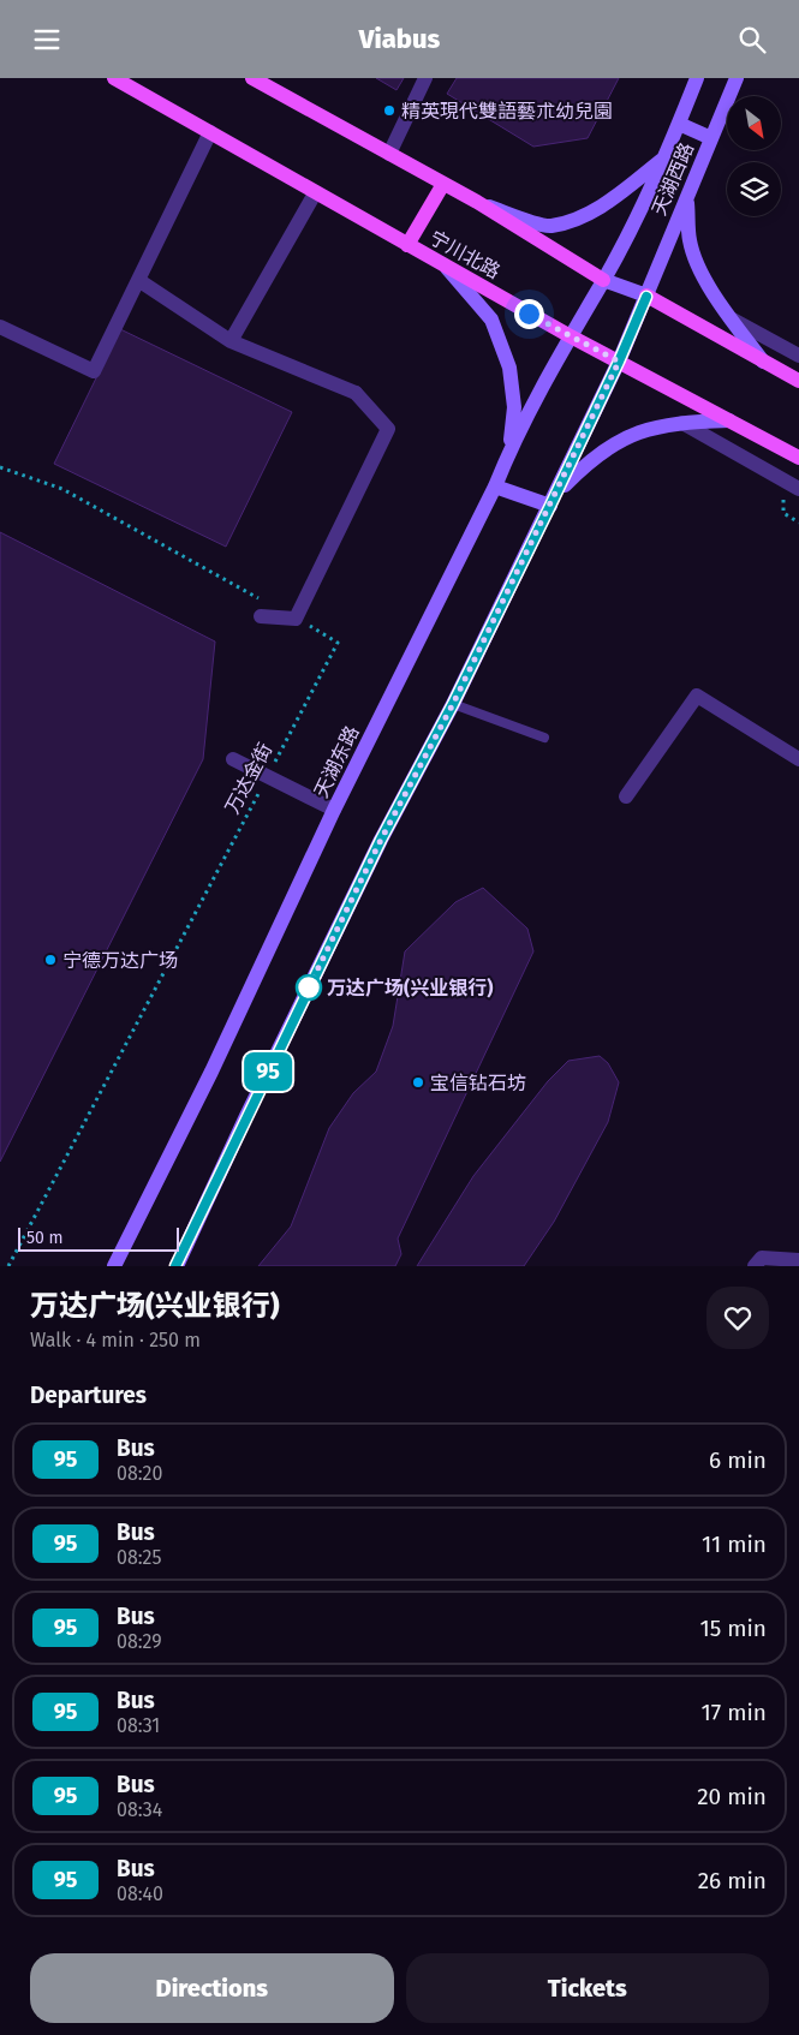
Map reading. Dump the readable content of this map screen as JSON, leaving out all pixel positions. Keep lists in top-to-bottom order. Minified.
{"streets":{"main road":["天湖西路","宁川北路","天湖东路"],"path":["万达金街"]},"crossings":[["天湖西路","天湖东路"],["宁川北路","天湖东路"]],"places":["精英現代雙語藝朮幼兒園","宁德万达广场","万达广场(兴业银行)","宝信钻石坊"],"lines":["bus line 95"],"scale_bar":"50 m","north":"bottom right","page":{"header":"Viabus","on_map":"95","scale":"50 m","heading":[["万达广场(兴业银行)","Walk · 4 min · 250 m"],"Departures"],"list":[{"mark":"95","name":"Bus","note":"08:20","value":"6 min"},{"mark":"95","name":"Bus","note":"08:25","value":"11 min"},{"mark":"95","name":"Bus","note":"08:29","value":"15 min"},{"mark":"95","name":"Bus","note":"08:31","value":"17 min"},{"mark":"95","name":"Bus","note":"08:34","value":"20 min"},{"mark":"95","name":"Bus","note":"08:40","value":"26 min"}],"buttons":["Directions","Tickets"]}}
